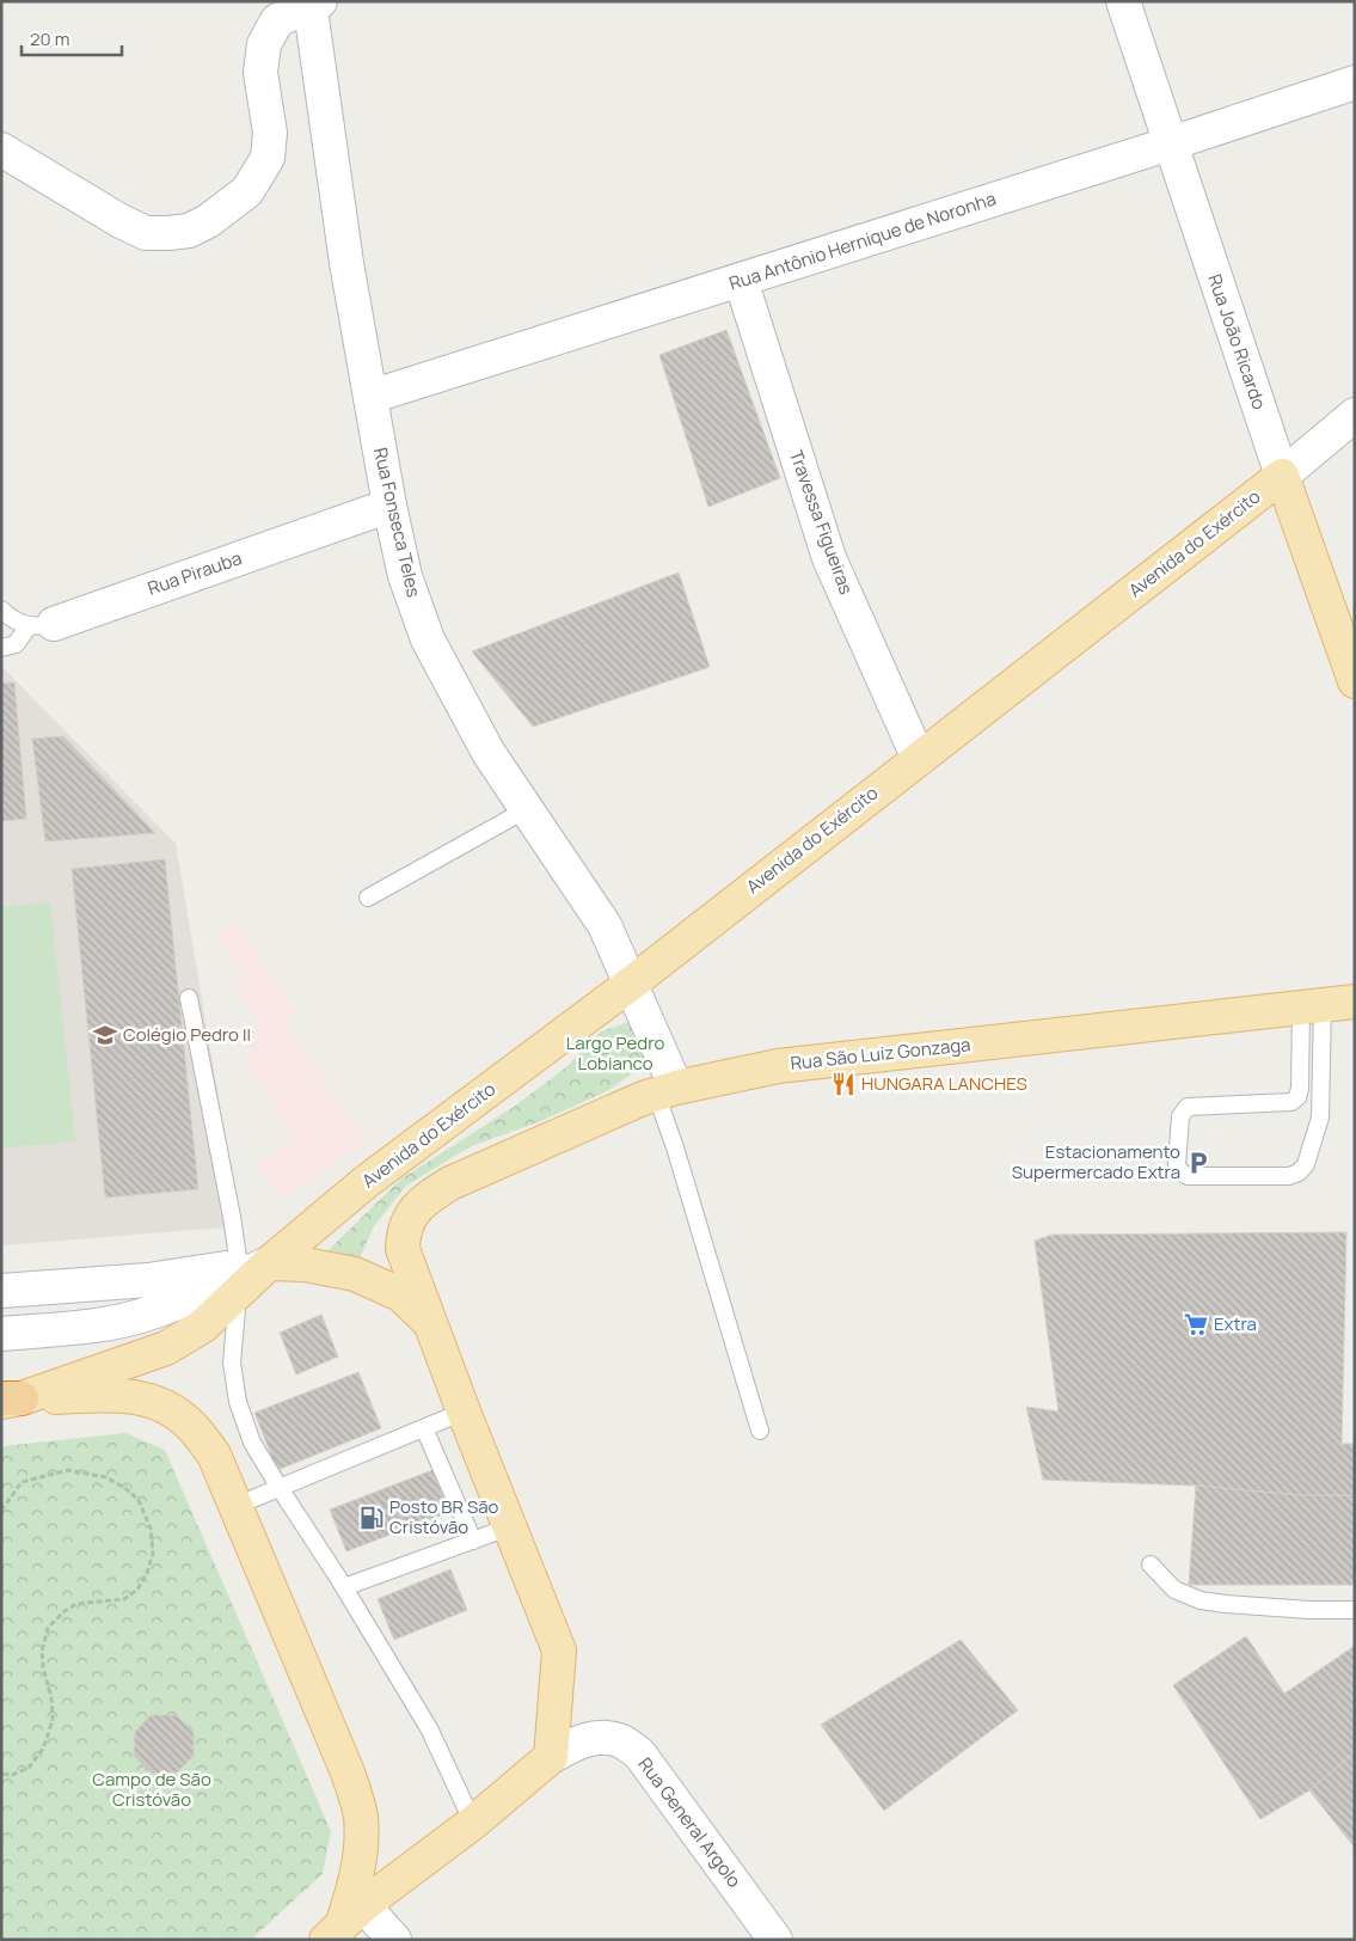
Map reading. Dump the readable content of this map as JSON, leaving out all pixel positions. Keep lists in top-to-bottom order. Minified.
{"streets":{"main road":["Rua João Ricardo","Avenida do Exército","Rua São Luiz Gonzaga"],"street":["Rua Antônio Hernique de Noronha","Rua Fonseca Teles","Travessa Figueiras","Rua Pirauba","Rua General Argolo"]},"crossings":[["Rua Antônio Hernique de Noronha","Rua João Ricardo"],["Rua Antônio Hernique de Noronha","Rua Fonseca Teles"],["Rua Antônio Hernique de Noronha","Travessa Figueiras"],["Rua João Ricardo","Avenida do Exército"],["Rua Fonseca Teles","Avenida do Exército"],["Rua Fonseca Teles","Rua Pirauba"],["Rua Fonseca Teles","Rua São Luiz Gonzaga"],["Travessa Figueiras","Avenida do Exército"]],"parks":["Largo Pedro Lobianco","Campo de São Cristóvão"],"places":{"school or university":["Colégio Pedro II"],"restaurant":["HUNGARA LANCHES"],"parking":["Estacionamento Supermercado Extra"],"supermarket":["Extra"],"fuel station":["Posto BR São Cristóvão"]},"scale_bar":"20 m"}
